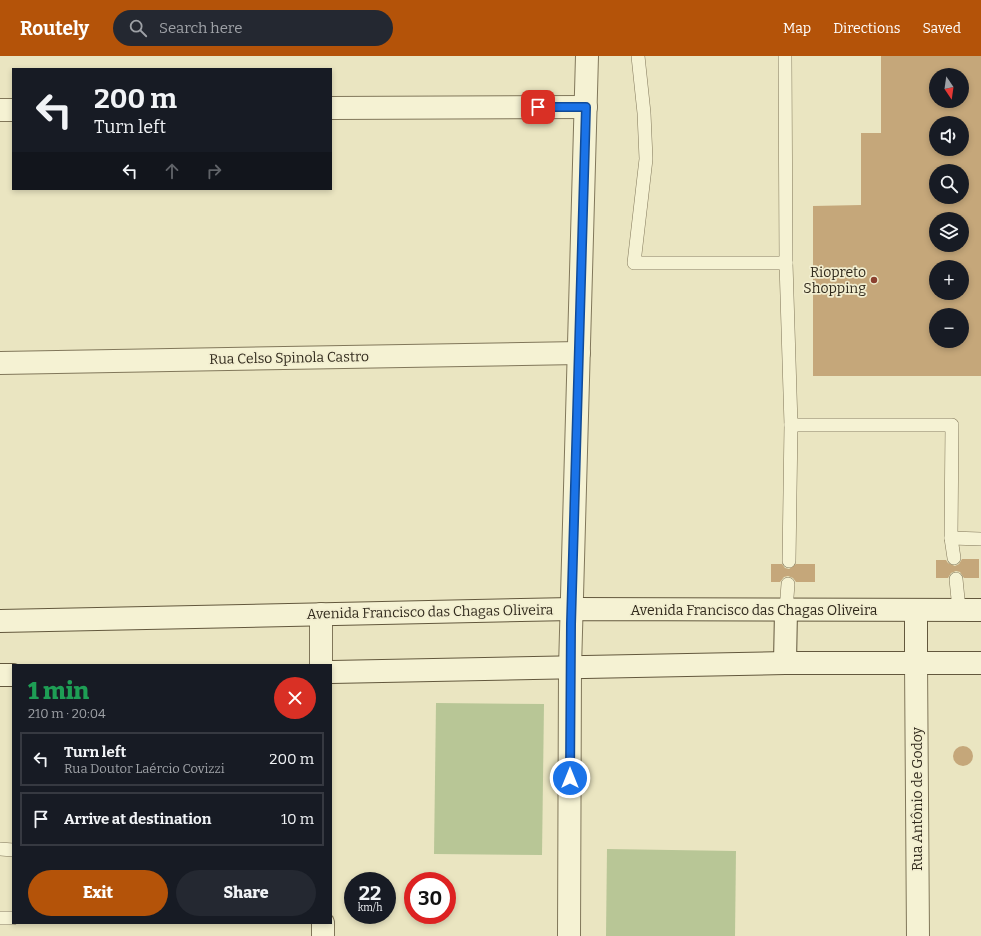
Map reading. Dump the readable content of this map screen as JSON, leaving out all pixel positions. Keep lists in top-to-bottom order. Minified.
{"streets":{"street":["Rua Celso Spinola Castro","Avenida Francisco das Chagas Oliveira","Rua Antônio de Godoy"]},"crossings":[["Avenida Francisco das Chagas Oliveira","Rua Antônio de Godoy"]],"places":["Riopreto Shopping"],"north":"bottom","page":{"header":"Routely","search":"Search here","nav":["Map","Directions","Saved"],"map_buttons":["+","−"],"turn":["200 m","Turn left"],"heading":["1 min","210 m · 20:04"],"list":[{"name":"Turn left","note":"Rua Doutor Laércio Covizzi","value":"200 m"},{"name":"Arrive at destination","value":"10 m"}],"buttons":["Exit","Share"],"speed":"22 km/h","limit":"30"}}
